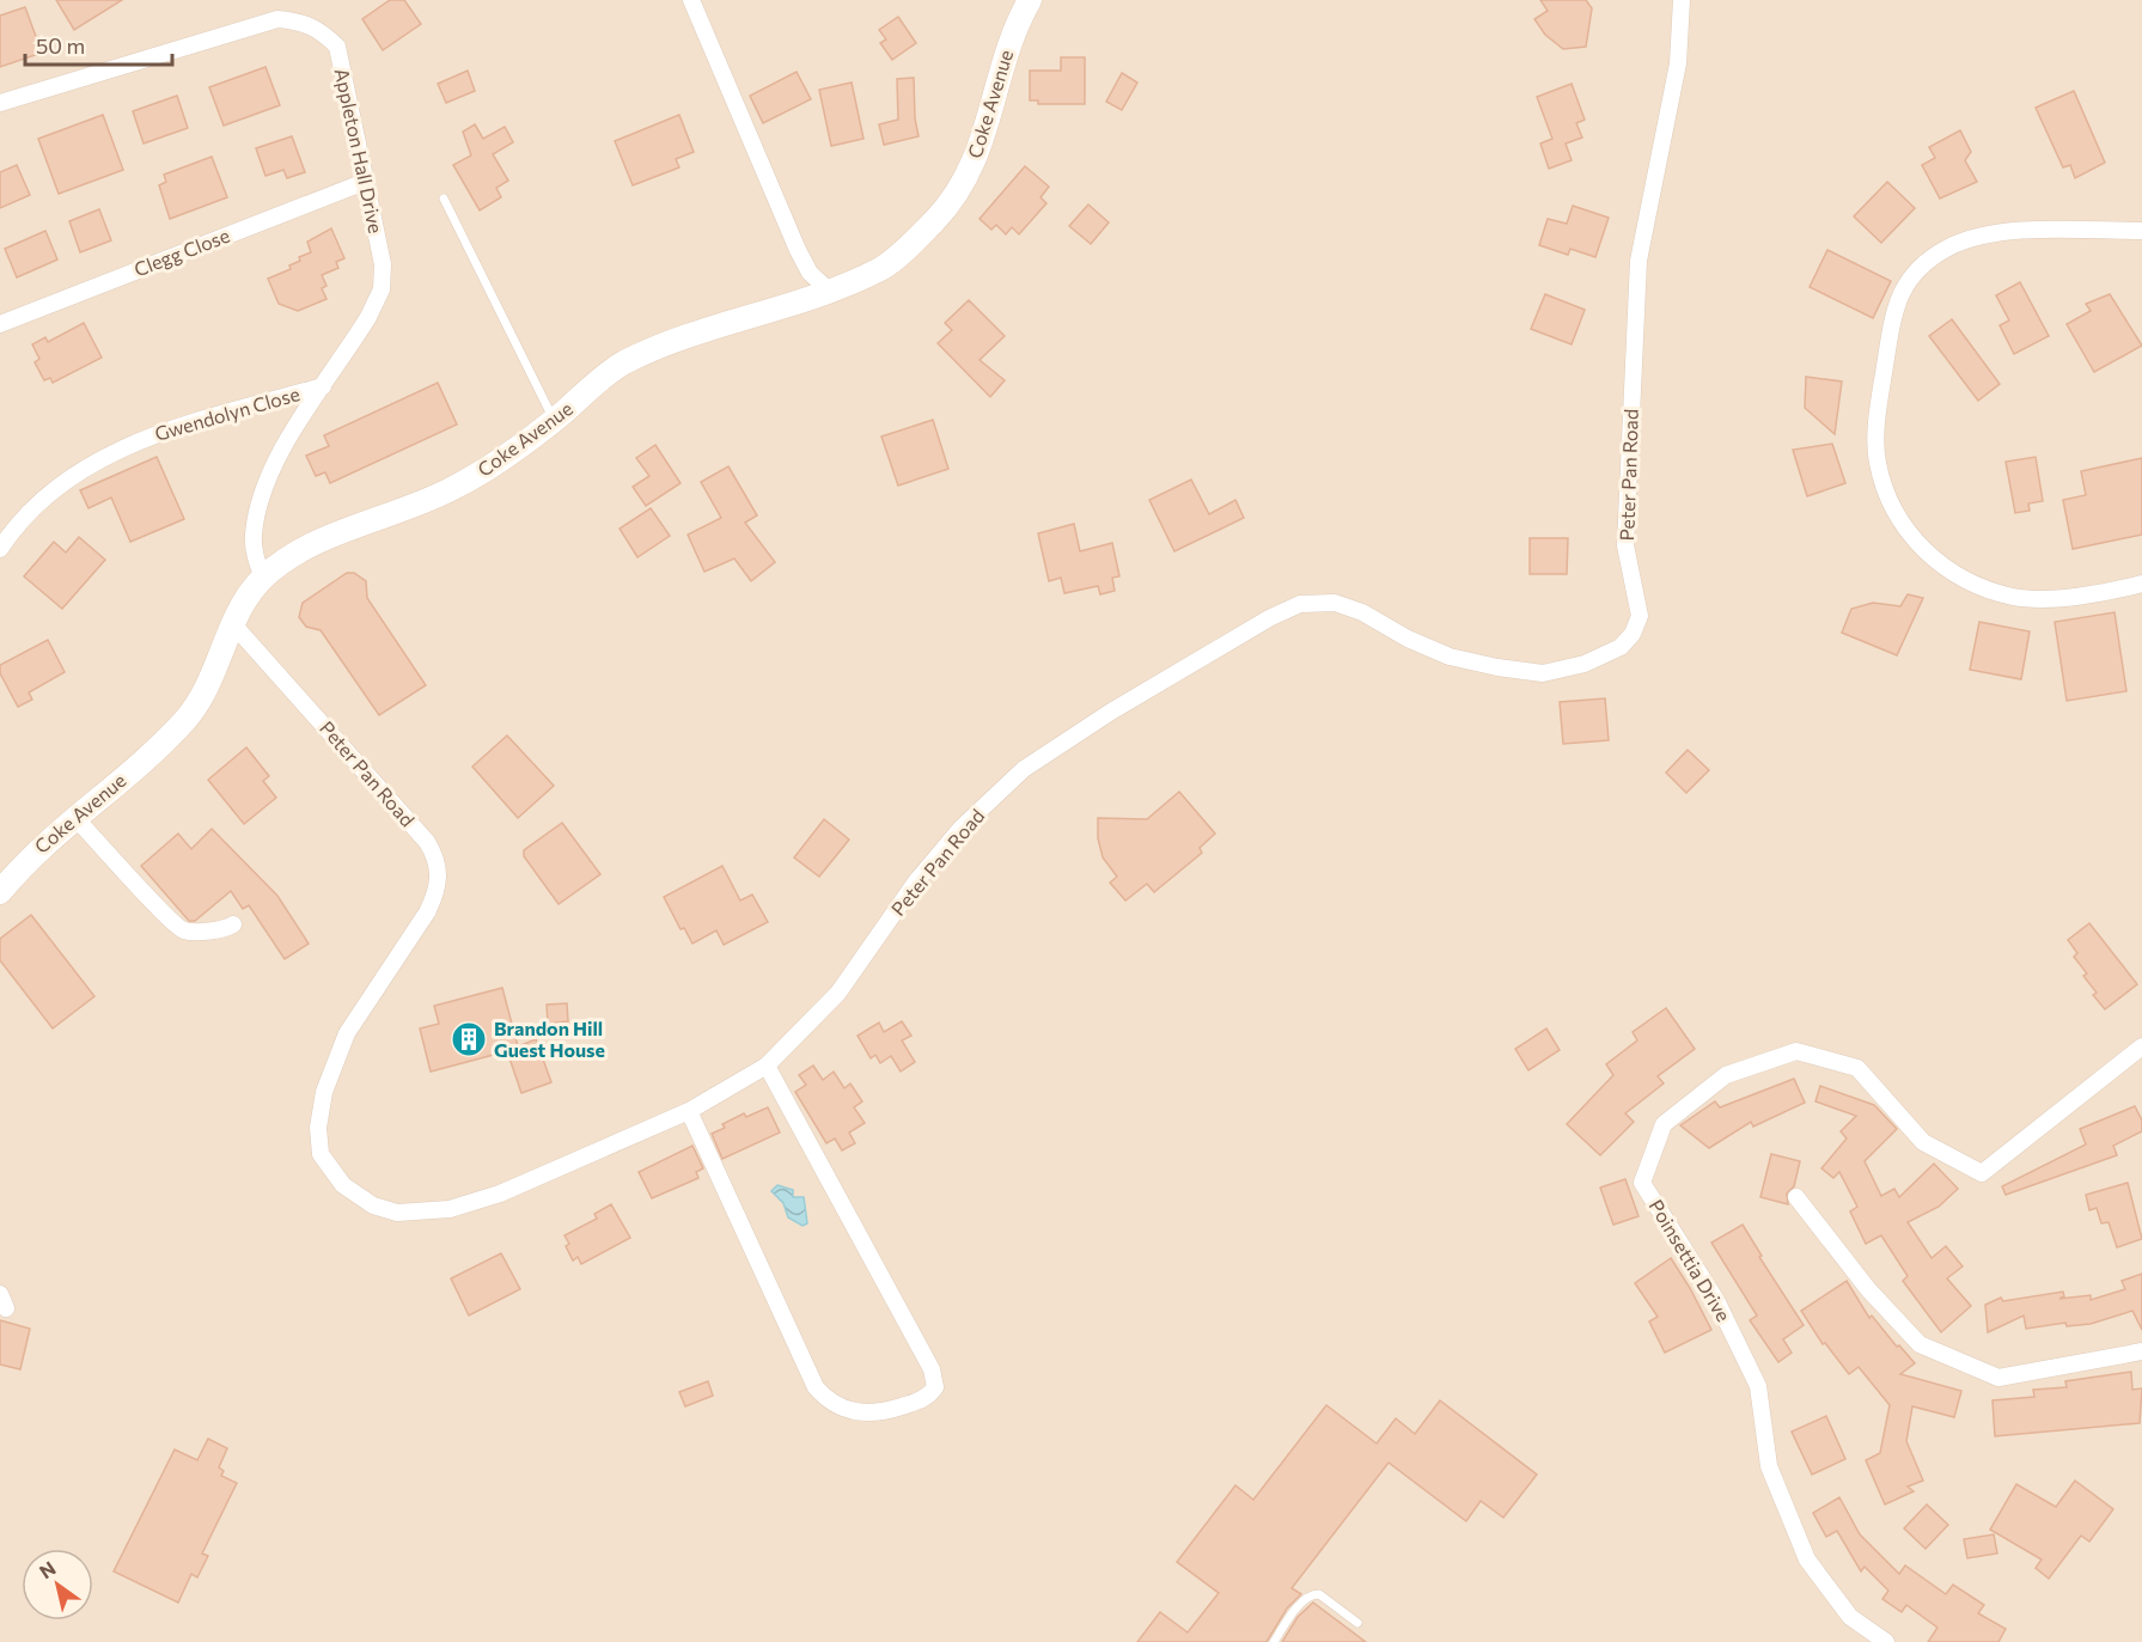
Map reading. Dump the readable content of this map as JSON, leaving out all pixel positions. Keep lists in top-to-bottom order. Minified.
{"streets":{"street":["Coke Avenue","Appleton Hall Drive","Clegg Close","Gwendolyn Close","Peter Pan Road","Poinsettia Drive"]},"crossings":[["Coke Avenue","Appleton Hall Drive"],["Coke Avenue","Peter Pan Road"],["Appleton Hall Drive","Clegg Close"],["Appleton Hall Drive","Gwendolyn Close"]],"places":{"building":["Brandon Hill Guest House"]},"scale_bar":"50 m","north":"top left"}
